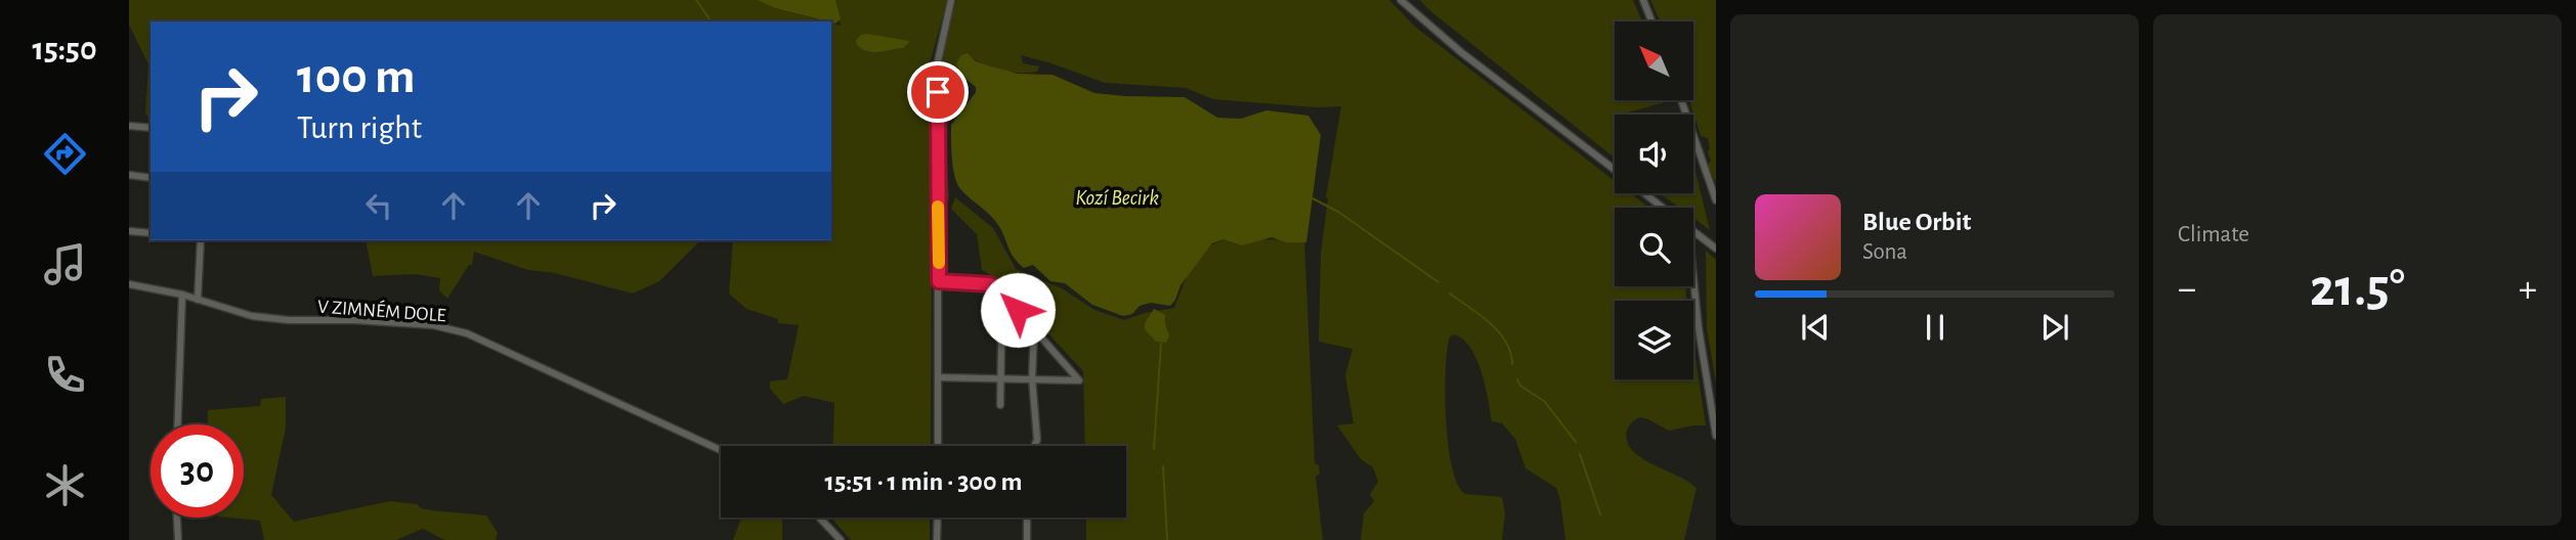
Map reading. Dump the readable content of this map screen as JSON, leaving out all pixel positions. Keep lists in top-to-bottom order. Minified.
{"streets":{"street":["V ZIMNÉM DOLE"]},"water":["Kozí Becirk"],"north":"top left","page":{"tabs":"15:50","tile":"Climate","turn":["100 m","Turn right"],"song":["Blue Orbit","Sona"],"heat":["−","21.5°","+"],"limit":"30","trip":"15:51 · 1 min · 300 m"}}
